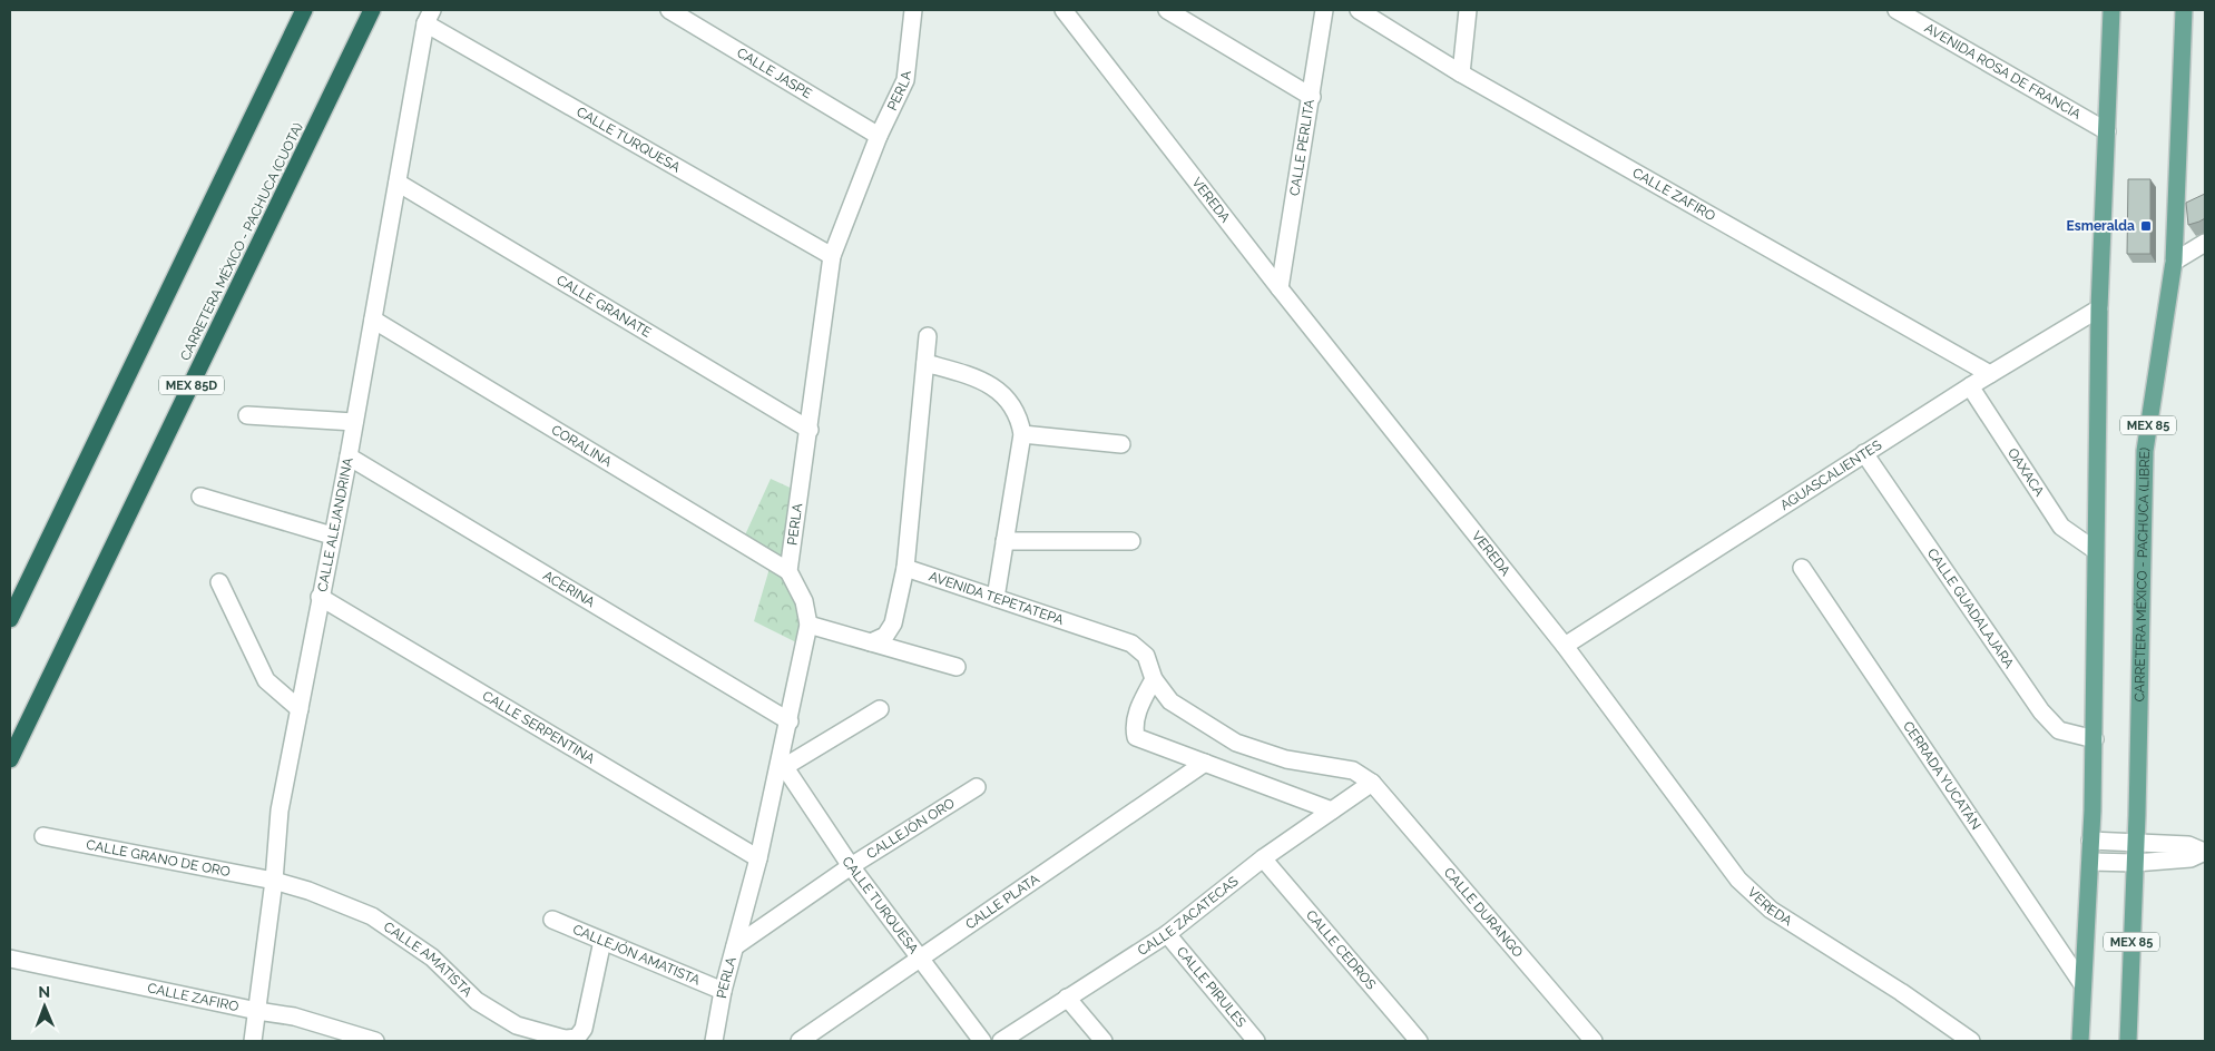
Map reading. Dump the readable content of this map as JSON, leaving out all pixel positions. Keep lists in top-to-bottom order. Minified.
{"streets":{"highway":["CARRETERA MÉXICO - PACHUCA (CUOTA)","MEX 85D"],"main road":["MEX 85","CARRETERA MÉXICO - PACHUCA (LIBRE)"],"street":["AVENIDA ROSA DE FRANCIA","CALLE JASPE","PERLA","CALLE TURQUESA","CALLE PERLITA","CALLE ZAFIRO","VEREDA","CALLE GRANATE","CORALINA","OAXACA","AGUASCALIENTES","CALLE ALEJANDRINA","ACERINA","AVENIDA TEPETATEPA","CALLE GUADALAJARA","CALLE SERPENTINA","CERRADA YUCATÁN","CALLEJÓN ORO","CALLE GRANO DE ORO","CALLE PLATA","CALLE DURANGO","CALLE ZACATECAS","CALLE CEDROS","CALLEJÓN AMATISTA","CALLE AMATISTA","CALLE PIRULES"]},"crossings":[["AVENIDA ROSA DE FRANCIA","MEX 85"],["CALLE JASPE","PERLA"],["PERLA","CALLE TURQUESA"],["PERLA","CALLE GRANATE"],["PERLA","CORALINA"],["PERLA","ACERINA"],["PERLA","CALLE SERPENTINA"],["PERLA","CALLEJÓN ORO"],["PERLA","CALLEJÓN AMATISTA"],["CALLE TURQUESA","CALLE ALEJANDRINA"],["CALLE TURQUESA","CALLEJÓN ORO"],["CALLE TURQUESA","CALLE PLATA"],["CALLE PERLITA","VEREDA"],["CALLE ZAFIRO","AGUASCALIENTES"],["CALLE ZAFIRO","CALLE ALEJANDRINA"],["VEREDA","AGUASCALIENTES"],["CALLE GRANATE","CALLE ALEJANDRINA"],["MEX 85","OAXACA"],["MEX 85","AGUASCALIENTES"],["MEX 85","CALLE GUADALAJARA"],["MEX 85","CERRADA YUCATÁN"],["CORALINA","CALLE ALEJANDRINA"],["OAXACA","AGUASCALIENTES"],["AGUASCALIENTES","CALLE GUADALAJARA"],["CALLE ALEJANDRINA","ACERINA"],["CALLE ALEJANDRINA","CALLE SERPENTINA"],["CALLE ALEJANDRINA","CALLE GRANO DE ORO"],["CALLE ALEJANDRINA","CALLE AMATISTA"],["AVENIDA TEPETATEPA","CALLE DURANGO"],["AVENIDA TEPETATEPA","CALLE ZACATECAS"],["CALLE GRANO DE ORO","CALLE AMATISTA"],["CALLE DURANGO","CALLE ZACATECAS"],["CALLE ZACATECAS","CALLE CEDROS"],["CALLE ZACATECAS","CALLE PIRULES"],["CALLEJÓN AMATISTA","CALLE AMATISTA"]],"places":{"transit":["Esmeralda"]},"north":"top"}
